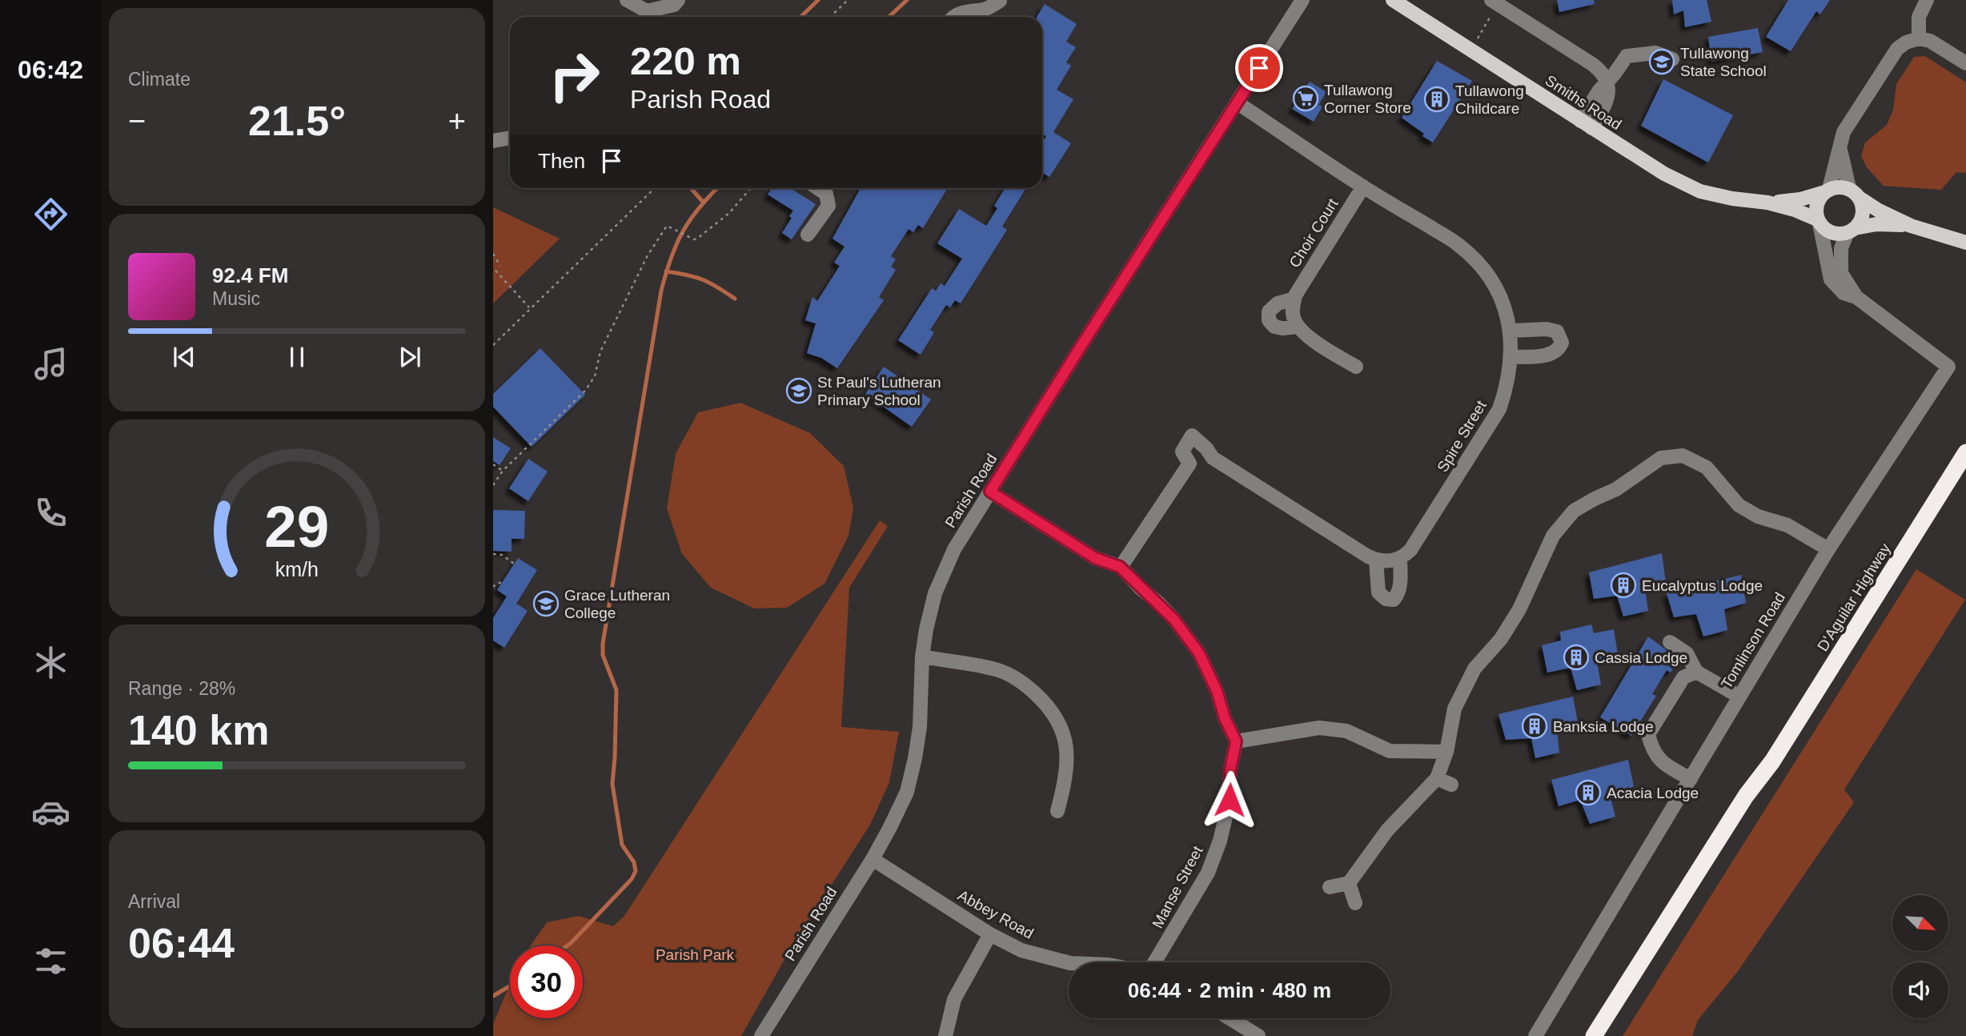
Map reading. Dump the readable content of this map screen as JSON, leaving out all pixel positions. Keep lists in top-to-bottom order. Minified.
{"streets":{"highway":["D'Aguilar Highway"],"main road":["Smiths Road"],"street":["Choir Court","Spire Street","Parish Road","Tomlinson Road","Manse Street","Abbey Road"]},"crossings":[["Smiths Road","Tomlinson Road"],["Choir Court","Spire Street"],["Spire Street","Parish Road"],["Parish Road","Abbey Road"]],"parks":["Parish Park"],"places":{"school or university":["Tullawong State School","St Paul's Lutheran Primary School","Grace Lutheran College"],"supermarket":["Tullawong Corner Store"],"building":["Tullawong Childcare","Eucalyptus Lodge","Cassia Lodge","Banksia Lodge","Acacia Lodge"]},"north":"bottom right","page":{"tabs":"06:42","tile":["Climate",["Range · 28%","140 km"],["Arrival","06:44"]],"turn":["220 m","Parish Road"],"heat":["−","21.5°","+"],"then":"Then","song":["92.4 FM","Music"],"limit":"30","trip":"06:44 · 2 min · 480 m","gauge":["29","km/h"]}}
